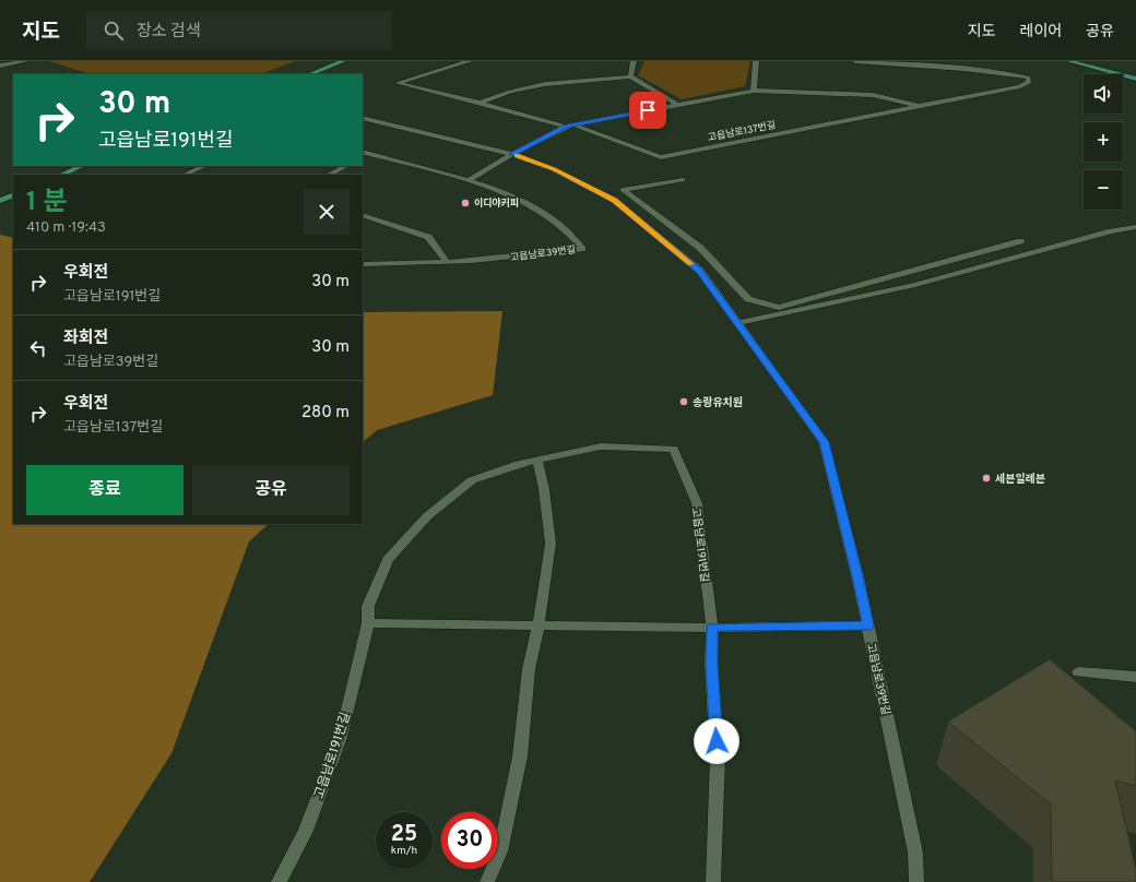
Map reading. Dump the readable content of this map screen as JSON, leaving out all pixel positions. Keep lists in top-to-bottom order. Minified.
{"streets":{"street":["고읍남로137번길","고읍남로39번길","고읍남로191번길"]},"crossings":[["고읍남로137번길","고읍남로39번길"]],"places":["이디야커피","송랑유치원","세븐일레븐"],"page":{"header":"지도","search":"장소 검색","nav":["지도","레이어","공유"],"map_buttons":["+","−"],"turn":["30 m","고읍남로191번길"],"heading":["1 분","410 m · 19:43"],"list":[{"name":"우회전","note":"고읍남로191번길","value":"30 m"},{"name":"좌회전","note":"고읍남로39번길","value":"30 m"},{"name":"우회전","note":"고읍남로137번길","value":"280 m"}],"buttons":["종료","공유"],"speed":"25 km/h","limit":"30"}}
